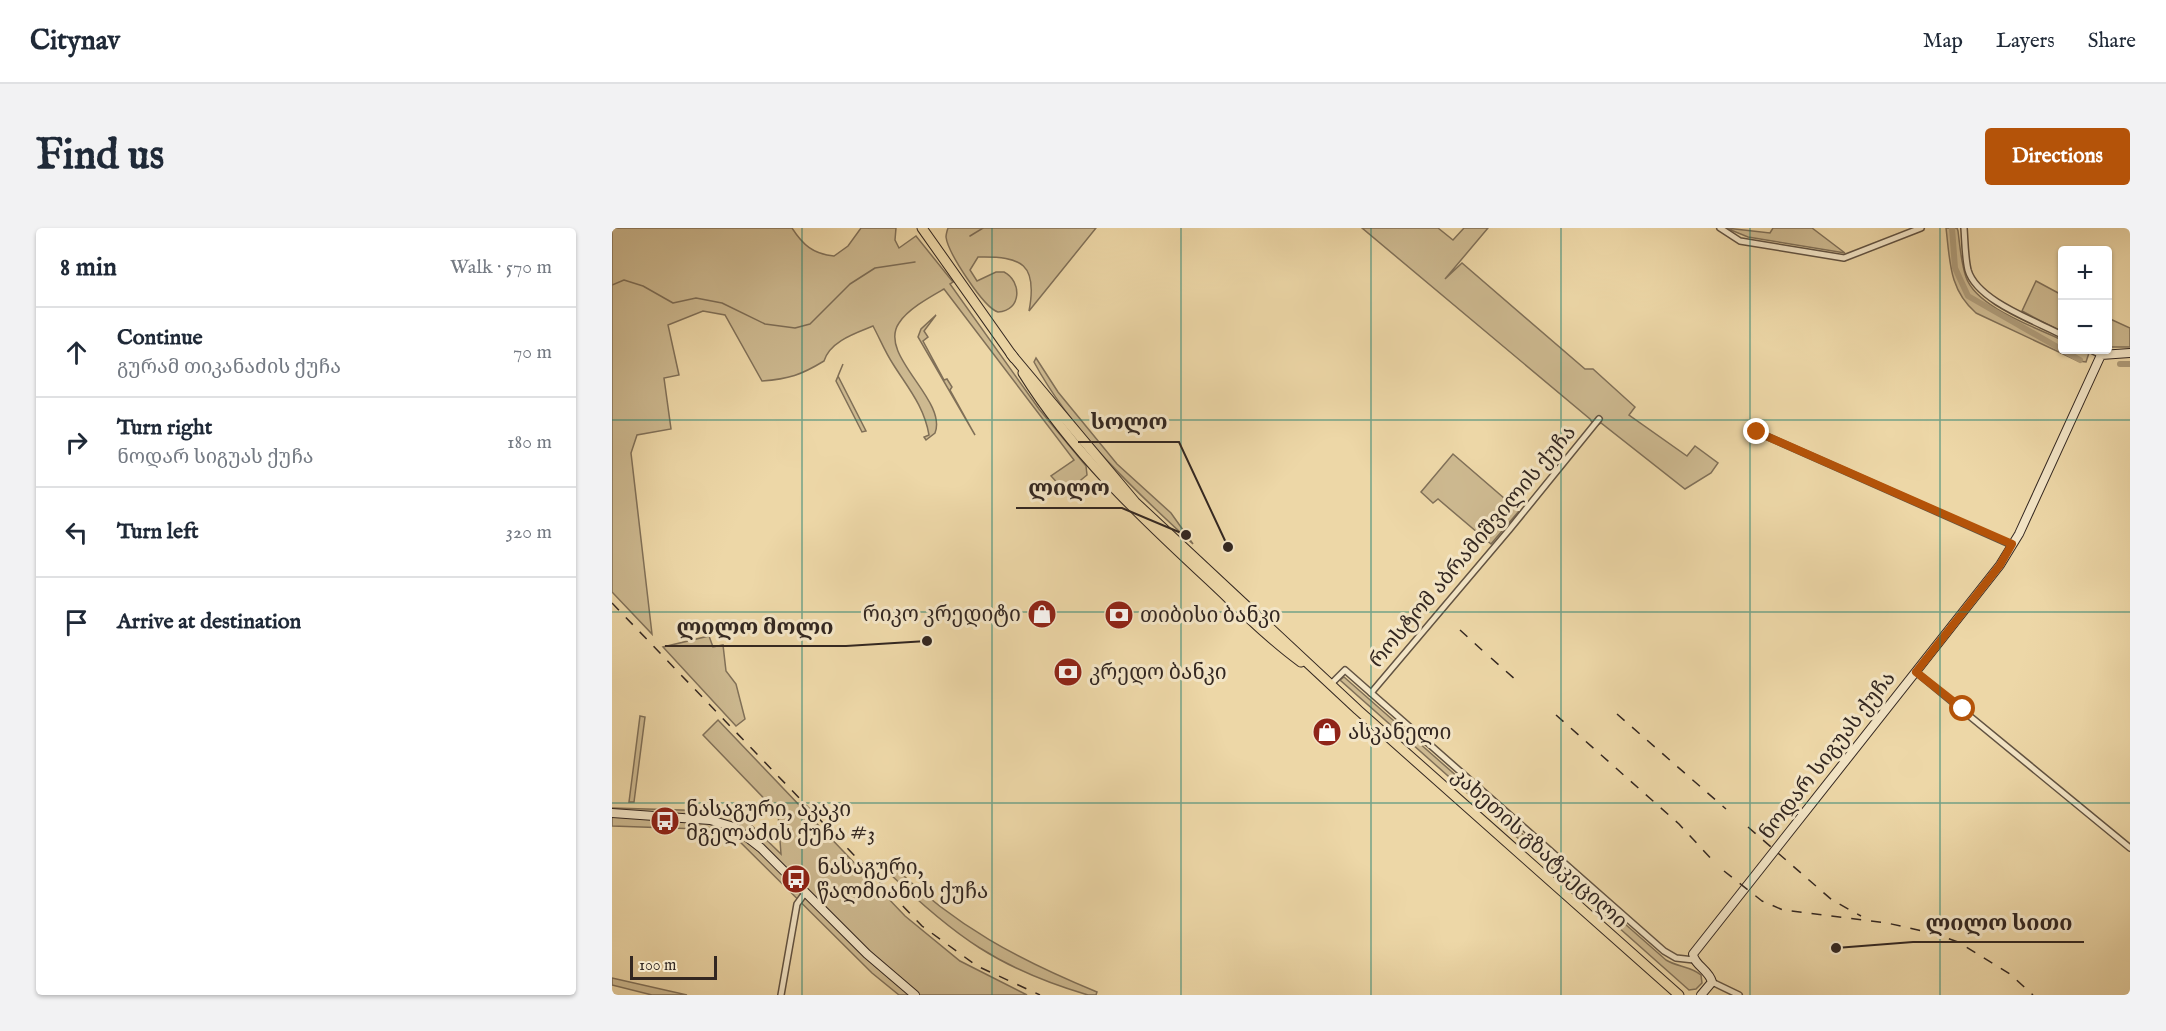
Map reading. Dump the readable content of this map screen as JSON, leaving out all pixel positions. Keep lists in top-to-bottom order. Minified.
{"streets":{"highway":["კახეთის გზატკეცილი"],"street":["როსტომ აბრამიშვილის ქუჩა","ნოდარ სიგუას ქუჩა"]},"crossings":[["როსტომ აბრამიშვილის ქუჩა","ნოდარ სიგუას ქუჩა"],["როსტომ აბრამიშვილის ქუჩა","კახეთის გზატკეცილი"]],"places":{"other":["ლილო","სოლო","ლილო მოლი","ლილო სითი"],"shop":["რიკო კრედიტი","ასკანელი"],"bank":["თიბისი ბანკი","კრედო ბანკი"],"bus stop":["ნასაგური, აკაკი მგელაძის ქუჩა #3","ნასაგური, წალმიანის ქუჩა"]},"scale_bar":"100 m","page":{"header":"Citynav","nav":["Map","Layers","Share"],"buttons":"Directions","title":"Find us","heading":["8 min","Walk · 570 m"],"map_buttons":["+","−"],"list":[["Continue","გურამ თიკანაძის ქუჩა","70 m"],["Turn right","ნოდარ სიგუას ქუჩა","180 m"],["Turn left","320 m"],"Arrive at destination"],"scale":"100 m"}}
